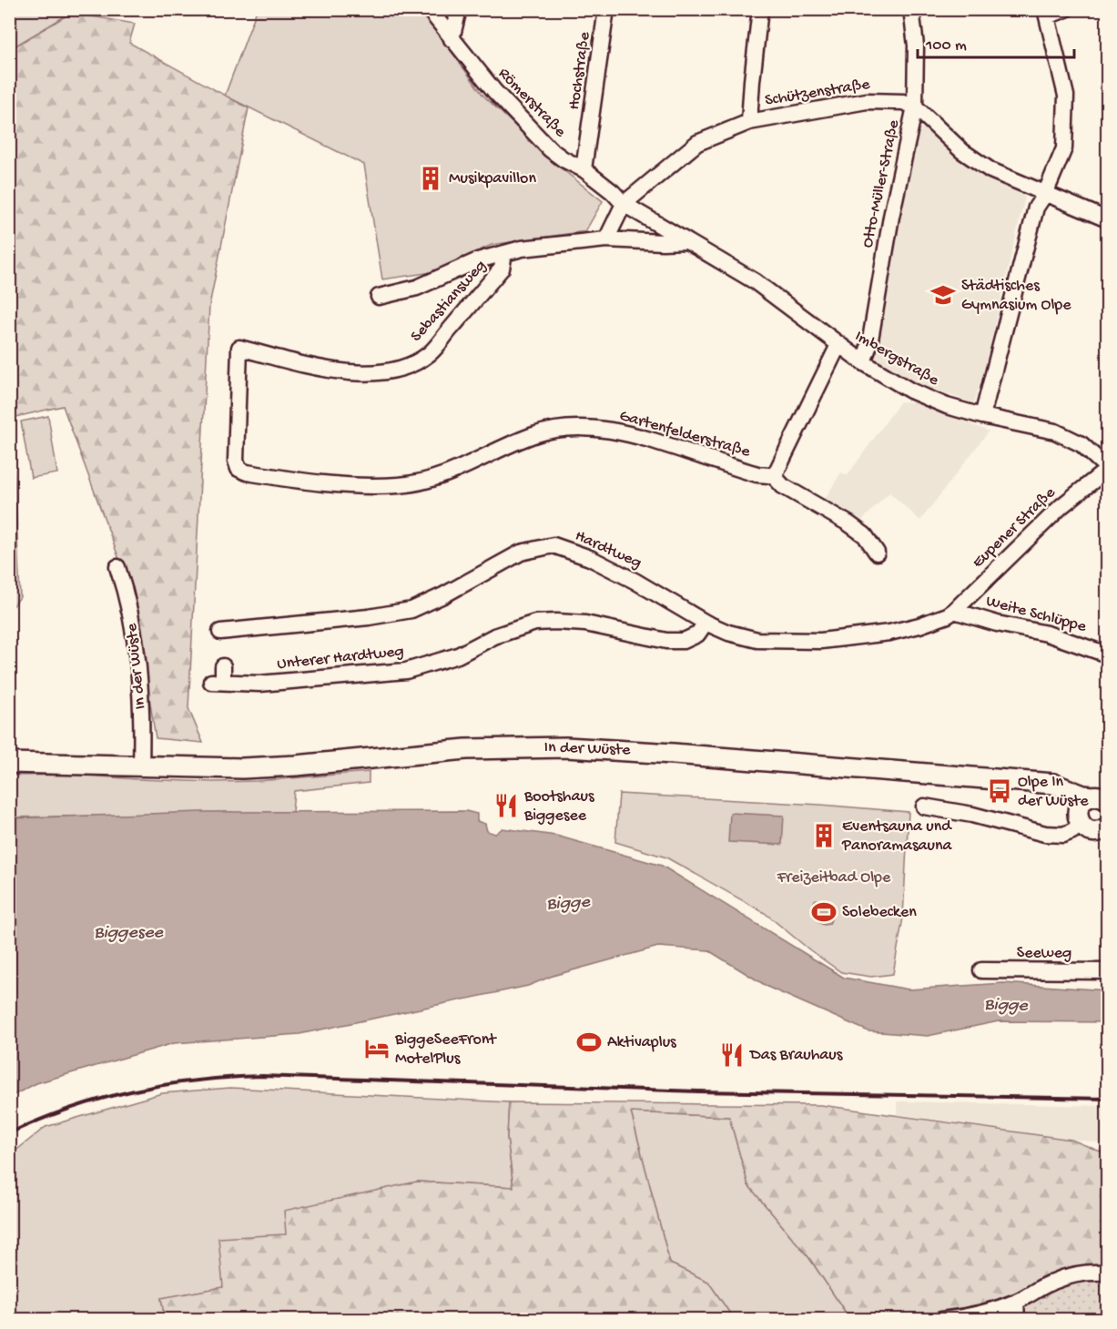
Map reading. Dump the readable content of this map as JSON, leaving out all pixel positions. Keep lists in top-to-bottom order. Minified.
{"streets":{"main road":["In der Wüste"],"street":["Hochstraße","Schützenstraße","Römerstraße","Otto-Müller-Straße","Sebastiansweg","Imbergstraße","Gartenfelderstraße","Eupener Straße","Hardtweg","Weite Schlüppe","Unterer Hardtweg","Seeweg"]},"crossings":[["Hochstraße","Römerstraße"],["Schützenstraße","Römerstraße"],["Schützenstraße","Otto-Müller-Straße"],["Schützenstraße","Imbergstraße"],["Römerstraße","Imbergstraße"],["Otto-Müller-Straße","Imbergstraße"],["Sebastiansweg","Gartenfelderstraße"],["Imbergstraße","Eupener Straße"],["Eupener Straße","Hardtweg"],["Eupener Straße","Weite Schlüppe"],["Hardtweg","Weite Schlüppe"],["Hardtweg","Unterer Hardtweg"]],"water":["Bigge","Biggesee"],"parks":["Freizeitbad Olpe"],"places":{"building":["Musikpavillon","Eventsauna und Panoramasauna"],"school or university":["Städtisches Gymnasium Olpe"],"bus stop":["Olpe In der Wüste"],"restaurant":["Bootshaus Biggesee","Das Brauhaus"],"sports":["Solebecken","Aktivaplus"],"hotel":["BiggeSeeFront MotelPlus"]},"scale_bar":"100 m"}
